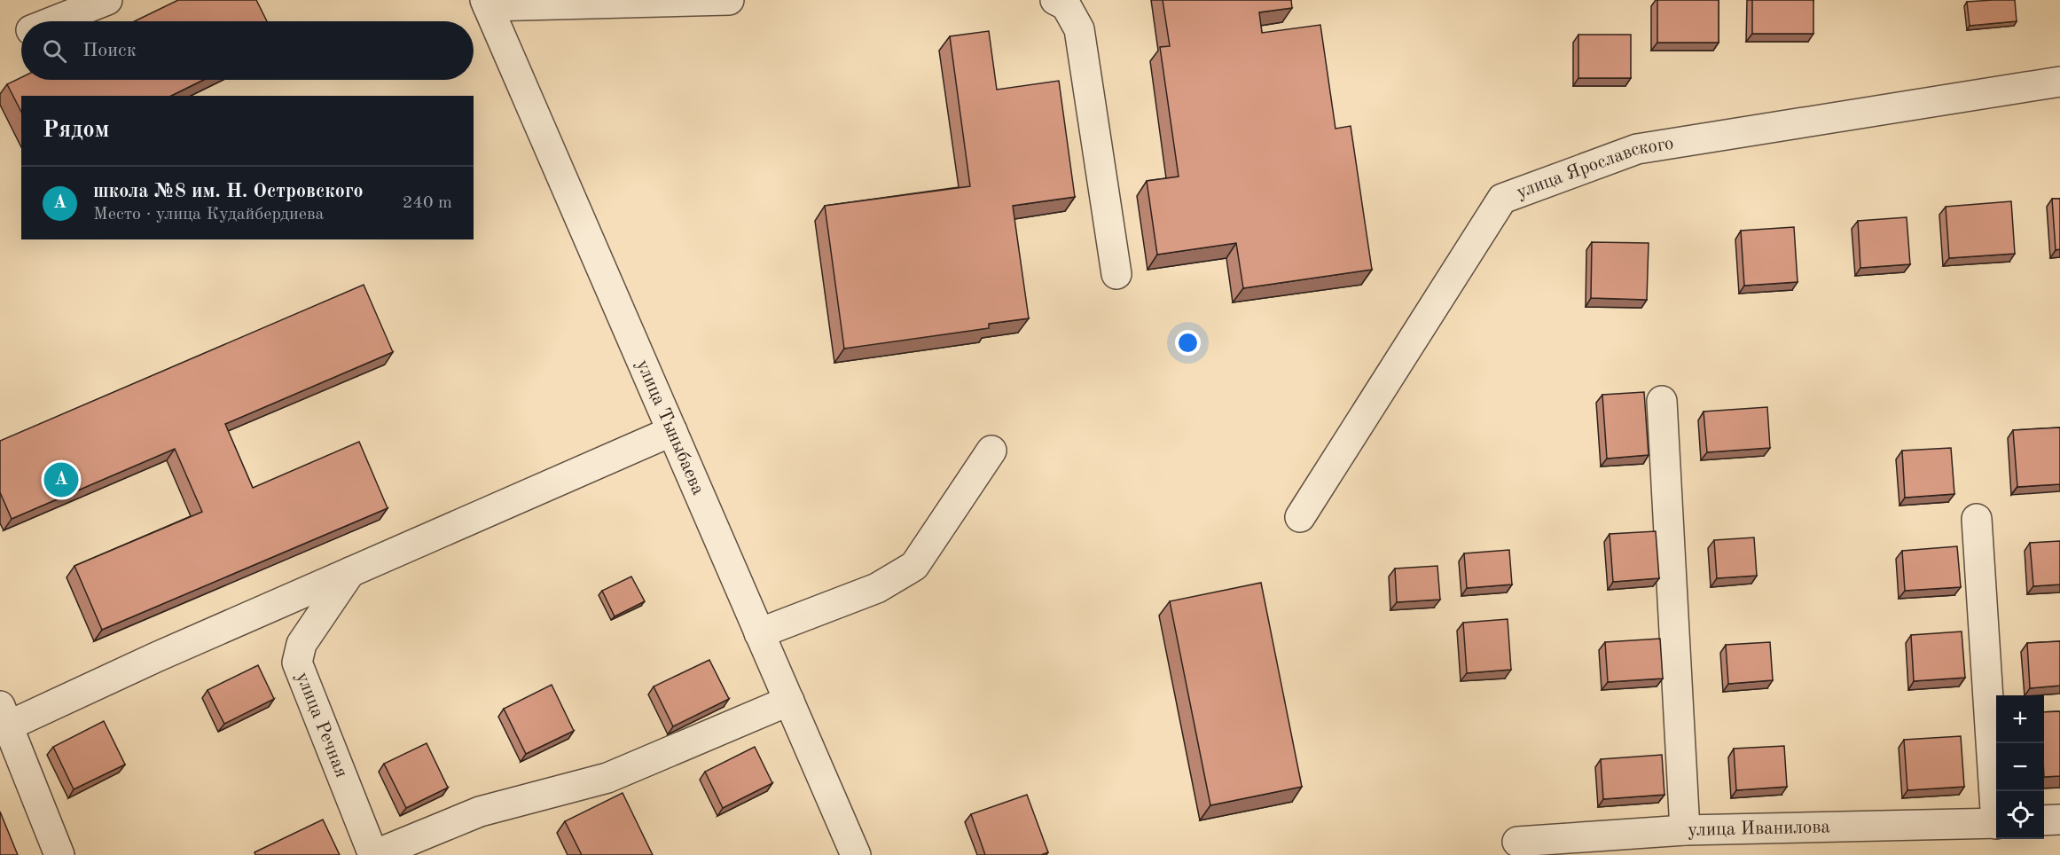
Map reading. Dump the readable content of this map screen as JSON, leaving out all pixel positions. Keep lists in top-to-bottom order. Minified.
{"streets":{"street":["улица Ярославского","улица Тыныбаева","улица Речная","улица Иванилова"]},"page":{"search":"Поиск","heading":"Рядом","list":[{"mark":"A","name":"школа №8 им. Н. Островского","note":"Место · улица Кудайбердиева","value":"240 m"}],"pins":"A","map_buttons":["+","−"]}}
